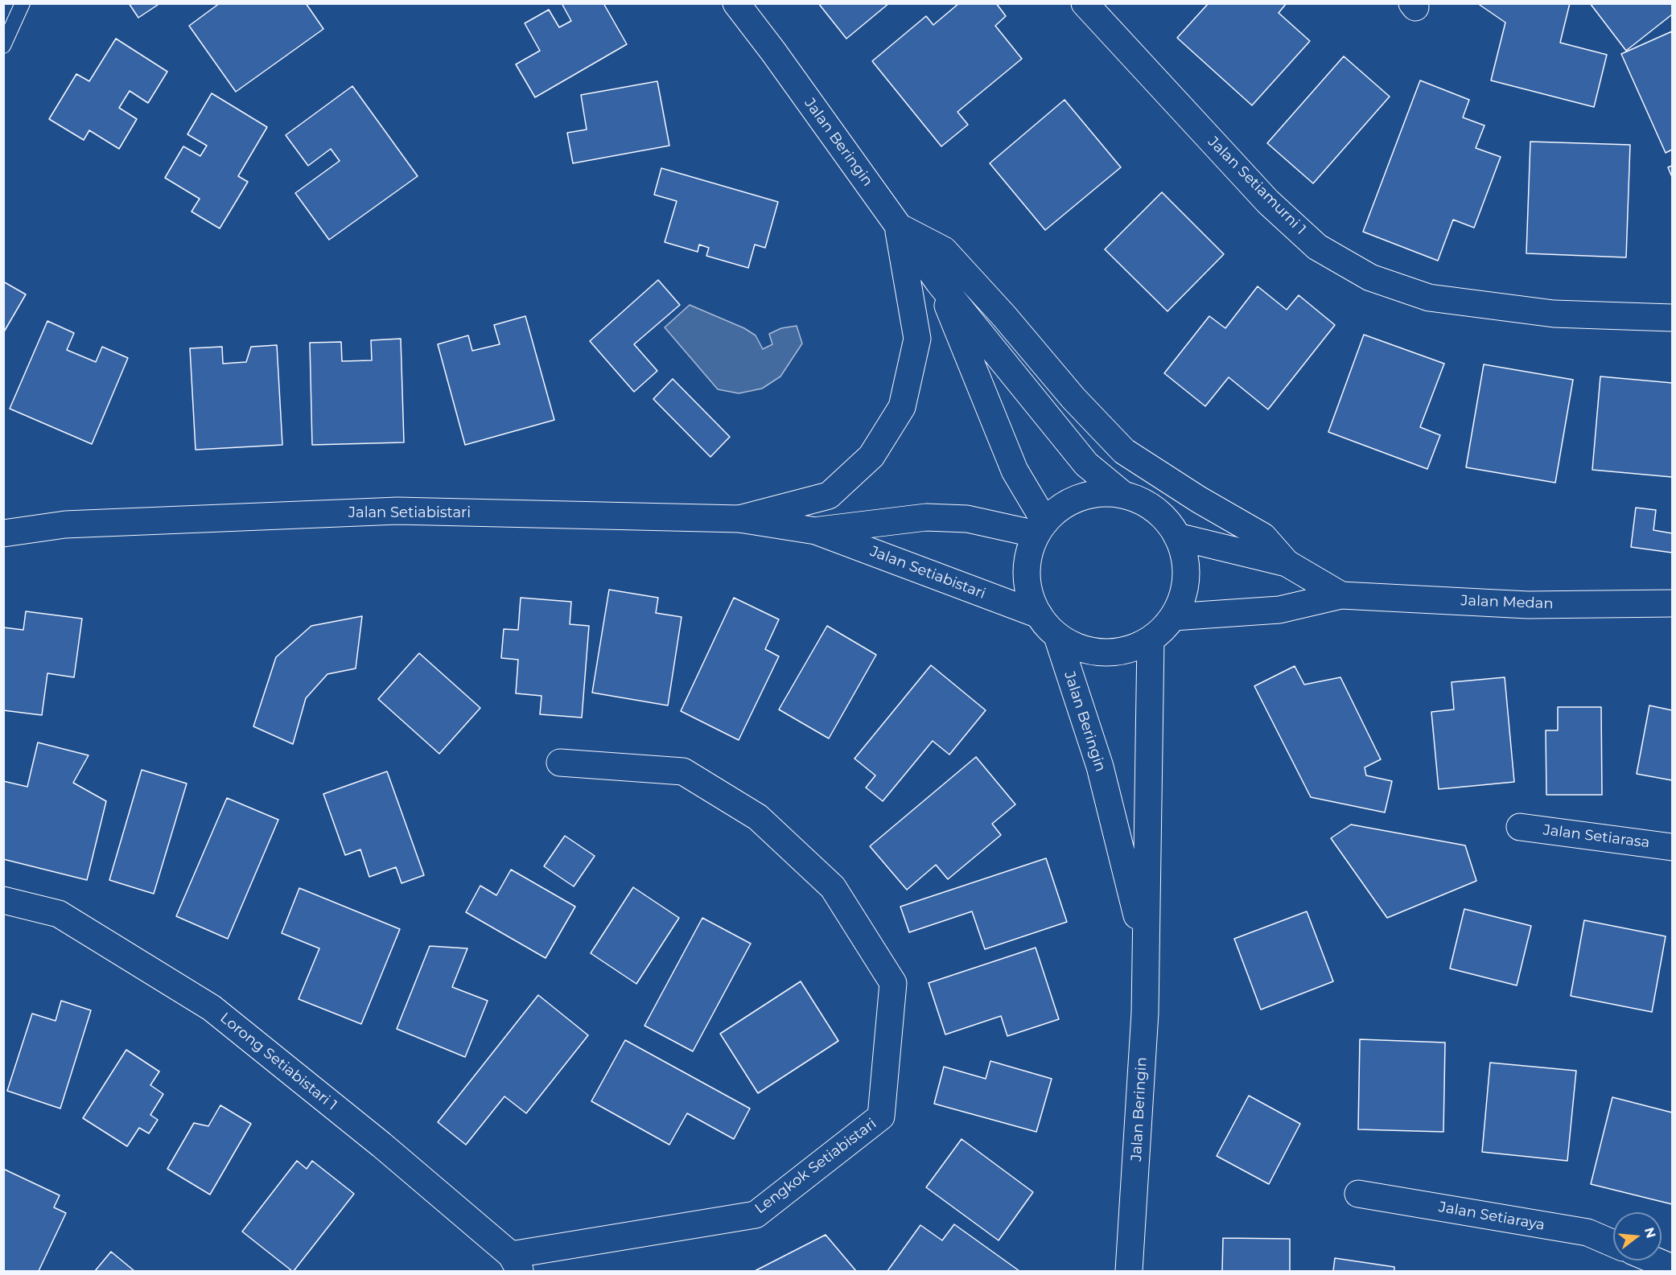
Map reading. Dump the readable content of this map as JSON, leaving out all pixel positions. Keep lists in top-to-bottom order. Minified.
{"streets":{"street":["Jalan Beringin","Jalan Setiamurni 1","Jalan Setiabistari","Jalan Medan","Jalan Setiarasa","Lorong Setiabistari 1","Lengkok Setiabistari","Jalan Setiaraya"]},"crossings":[["Jalan Beringin","Jalan Setiabistari"],["Jalan Beringin","Jalan Medan"],["Jalan Setiabistari","Jalan Medan"],["Lorong Setiabistari 1","Lengkok Setiabistari"]],"north":"right"}
